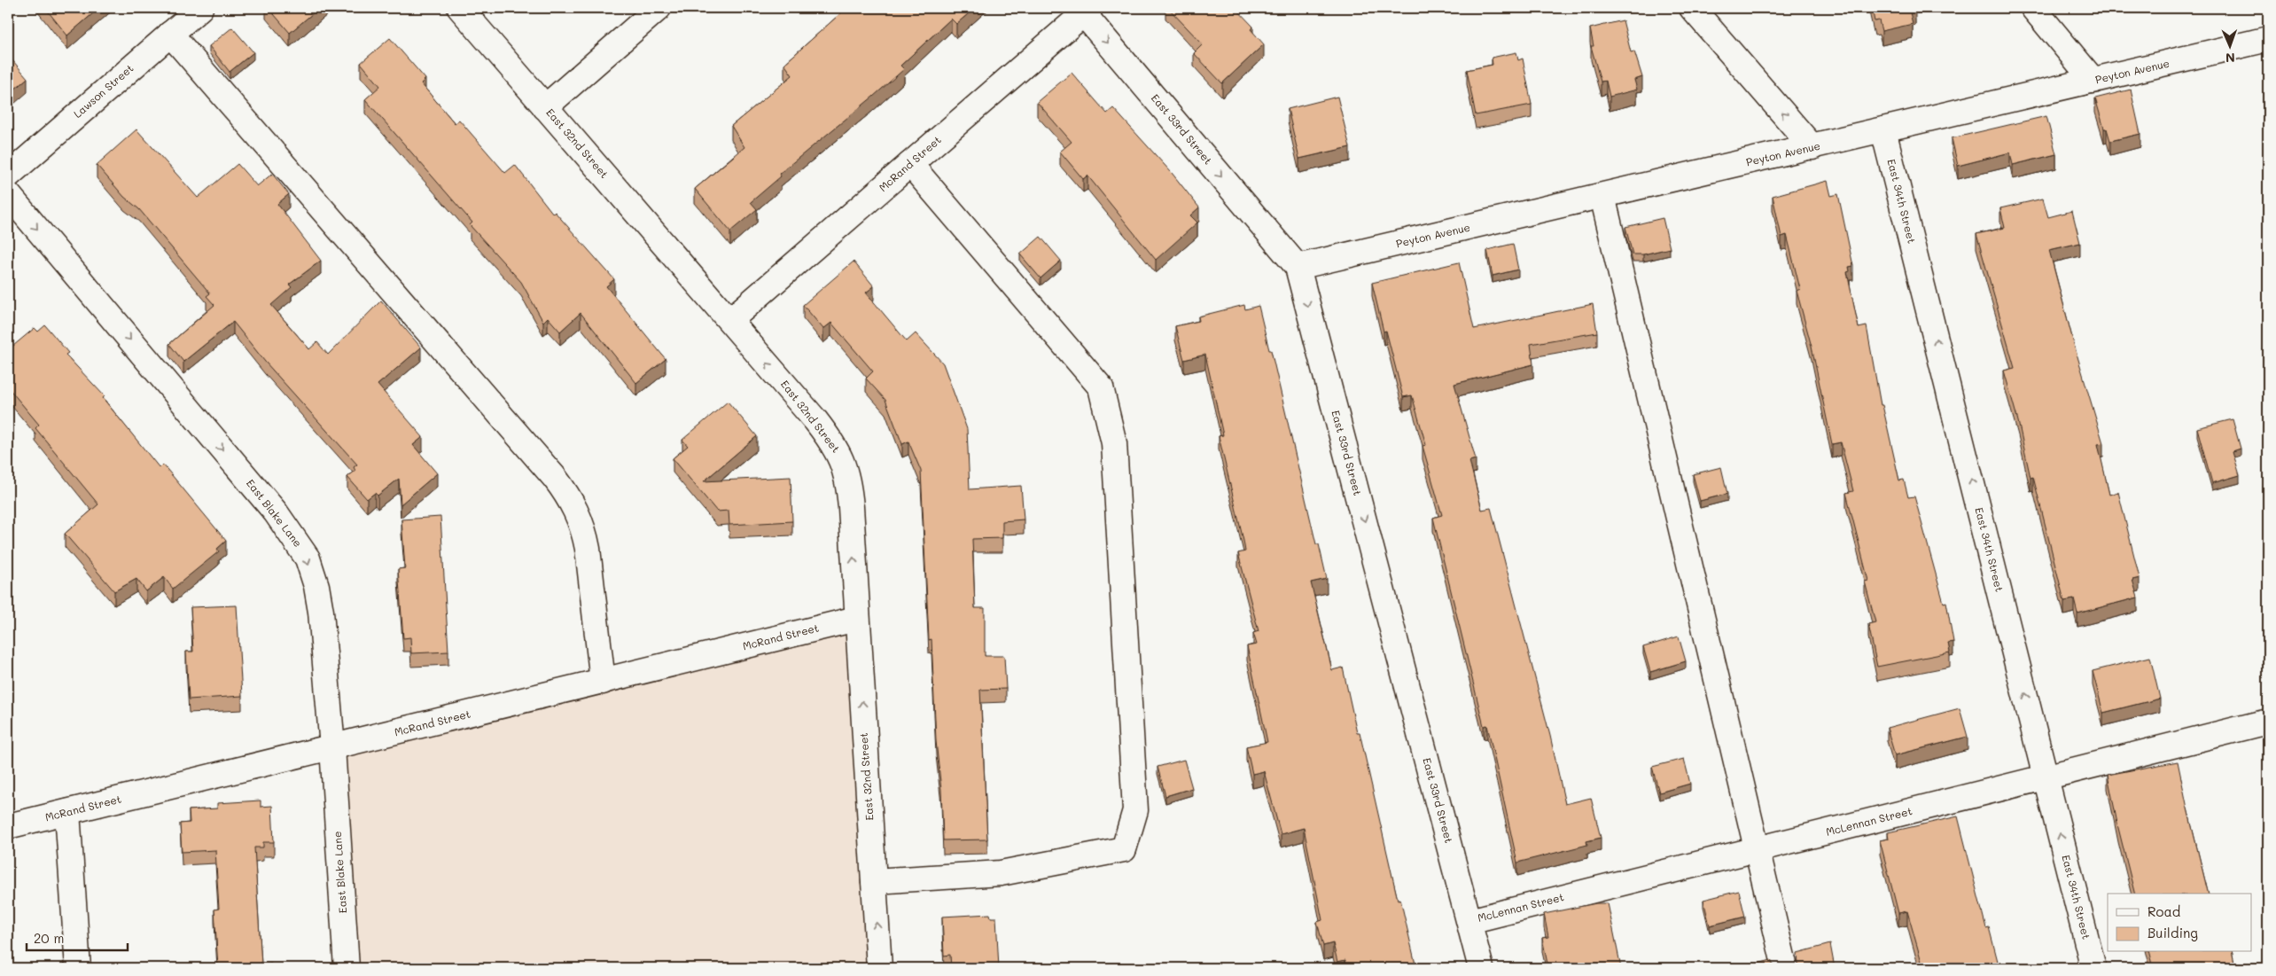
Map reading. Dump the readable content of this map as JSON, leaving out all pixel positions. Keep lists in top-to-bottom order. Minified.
{"streets":{"street":["Peyton Avenue","Lawson Street","East 33rd Street","East 32nd Street","McRand Street","East 34th Street","East Blake Lane","McLennan Street"]},"crossings":[["Peyton Avenue","East 33rd Street"],["Peyton Avenue","East 34th Street"],["East 33rd Street","McRand Street"],["East 33rd Street","McLennan Street"],["East 32nd Street","McRand Street"],["McRand Street","East Blake Lane"],["East 34th Street","McLennan Street"]],"one_way":["East 33rd Street","East 32nd Street","East 34th Street","East Blake Lane"],"legend":["Road","Building"],"scale_bar":"20 m","north":"bottom"}
